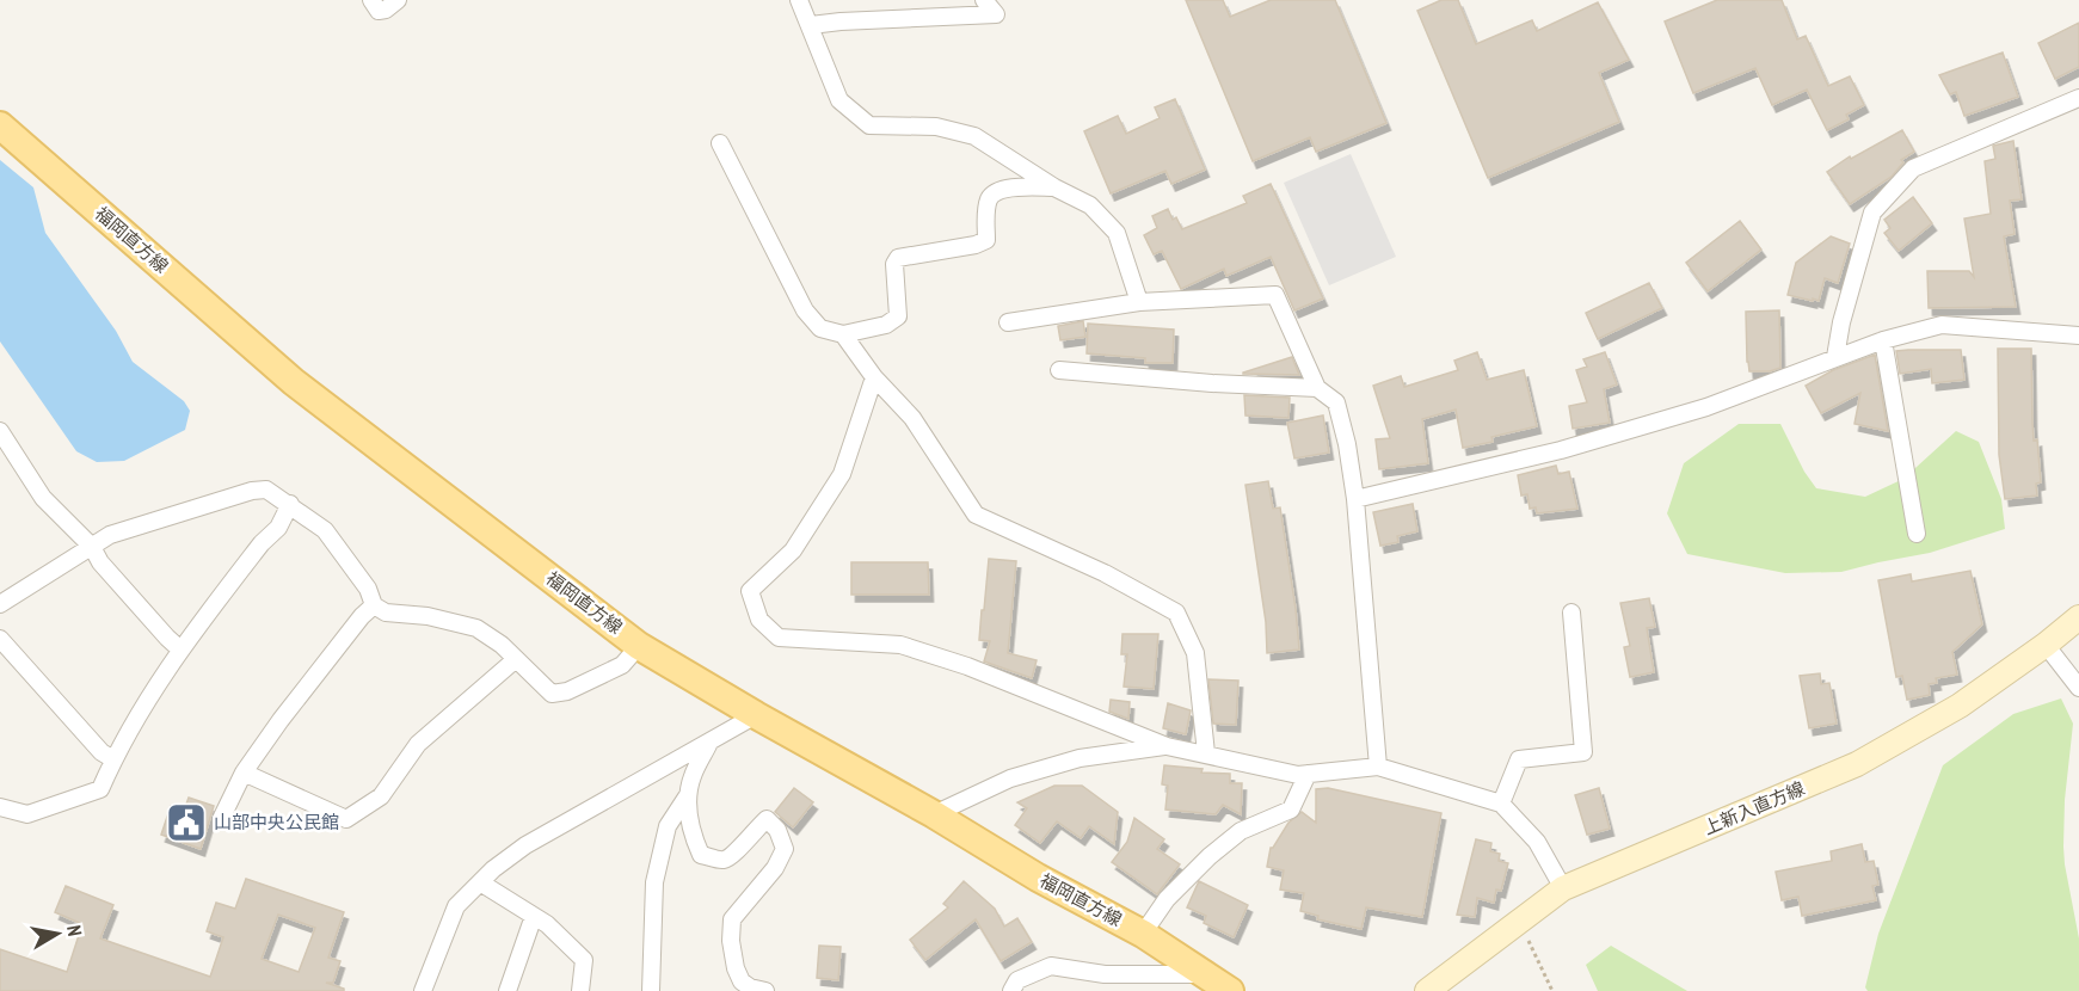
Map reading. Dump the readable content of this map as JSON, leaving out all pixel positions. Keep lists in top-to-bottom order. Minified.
{"streets":{"main road":["福岡直方線","上新入直方線"]},"places":{"public building":["山部中央公民館"]},"north":"right"}
